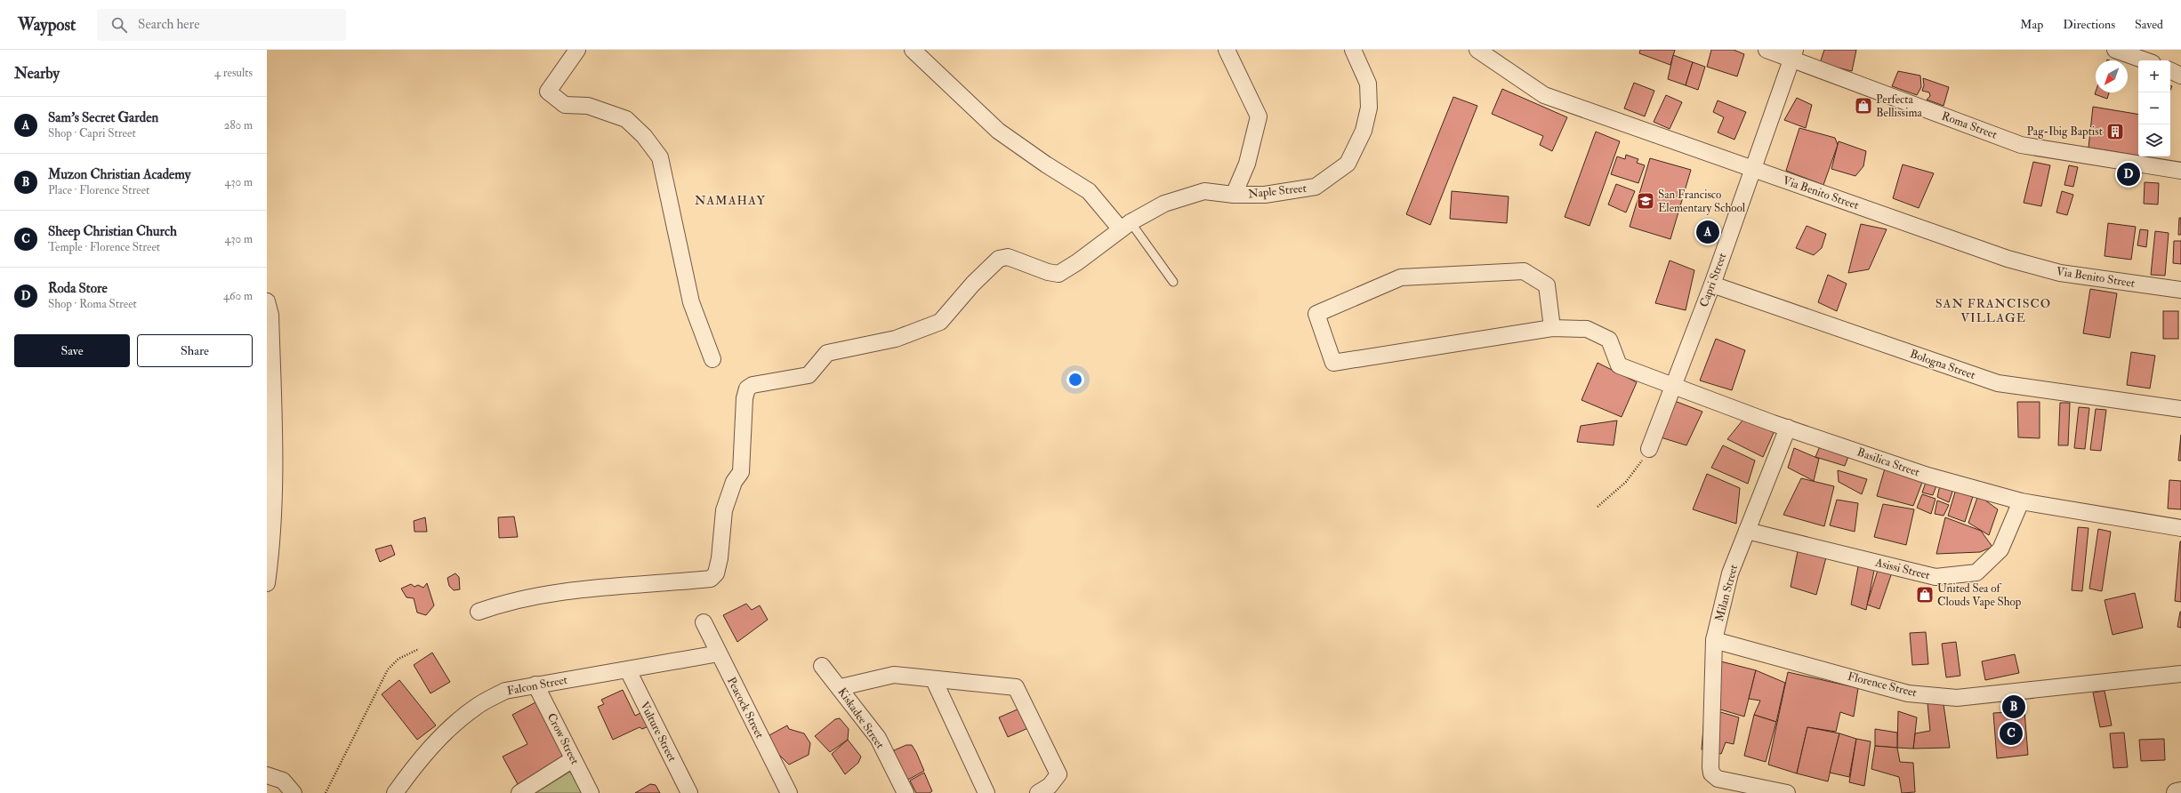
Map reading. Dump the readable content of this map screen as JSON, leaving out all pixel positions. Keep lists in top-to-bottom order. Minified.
{"streets":{"street":["Roma Street","Naple Street","Via Benito Street","Capri Street","Bologna Street","Basilica Street","Asissi Street","Milan Street","Florence Street","Falcon Street","Peacock Street","Kiskadee Street","Vulture Street","Crow Street"]},"crossings":[["Roma Street","Capri Street"],["Via Benito Street","Capri Street"],["Capri Street","Bologna Street"],["Capri Street","Basilica Street"],["Basilica Street","Asissi Street"],["Basilica Street","Milan Street"],["Asissi Street","Milan Street"],["Milan Street","Florence Street"],["Falcon Street","Peacock Street"],["Falcon Street","Vulture Street"],["Falcon Street","Crow Street"]],"districts":["NAMAHAY","SAN FRANCISCO VILLAGE"],"places":{"shop":["Perfecta Bellissima","United Sea of Clouds Vape Shop"],"building":["Pag-Ibig Baptist"],"school or university":["San Francisco Elementary School"]},"north":"bottom left","page":{"header":"Waypost","search":"Search here","nav":["Map","Directions","Saved"],"heading":["Nearby","4 results"],"map_buttons":["+","−"],"list":[{"mark":"A","name":"Sam's Secret Garden","note":"Shop · Capri Street","value":"280 m"},{"mark":"B","name":"Muzon Christian Academy","note":"Place · Florence Street","value":"430 m"},{"mark":"C","name":"Sheep Christian Church","note":"Temple · Florence Street","value":"430 m"},{"mark":"D","name":"Roda Store","note":"Shop · Roma Street","value":"460 m"}],"pins":["D","A","B","C"],"buttons":["Save","Share"]}}
